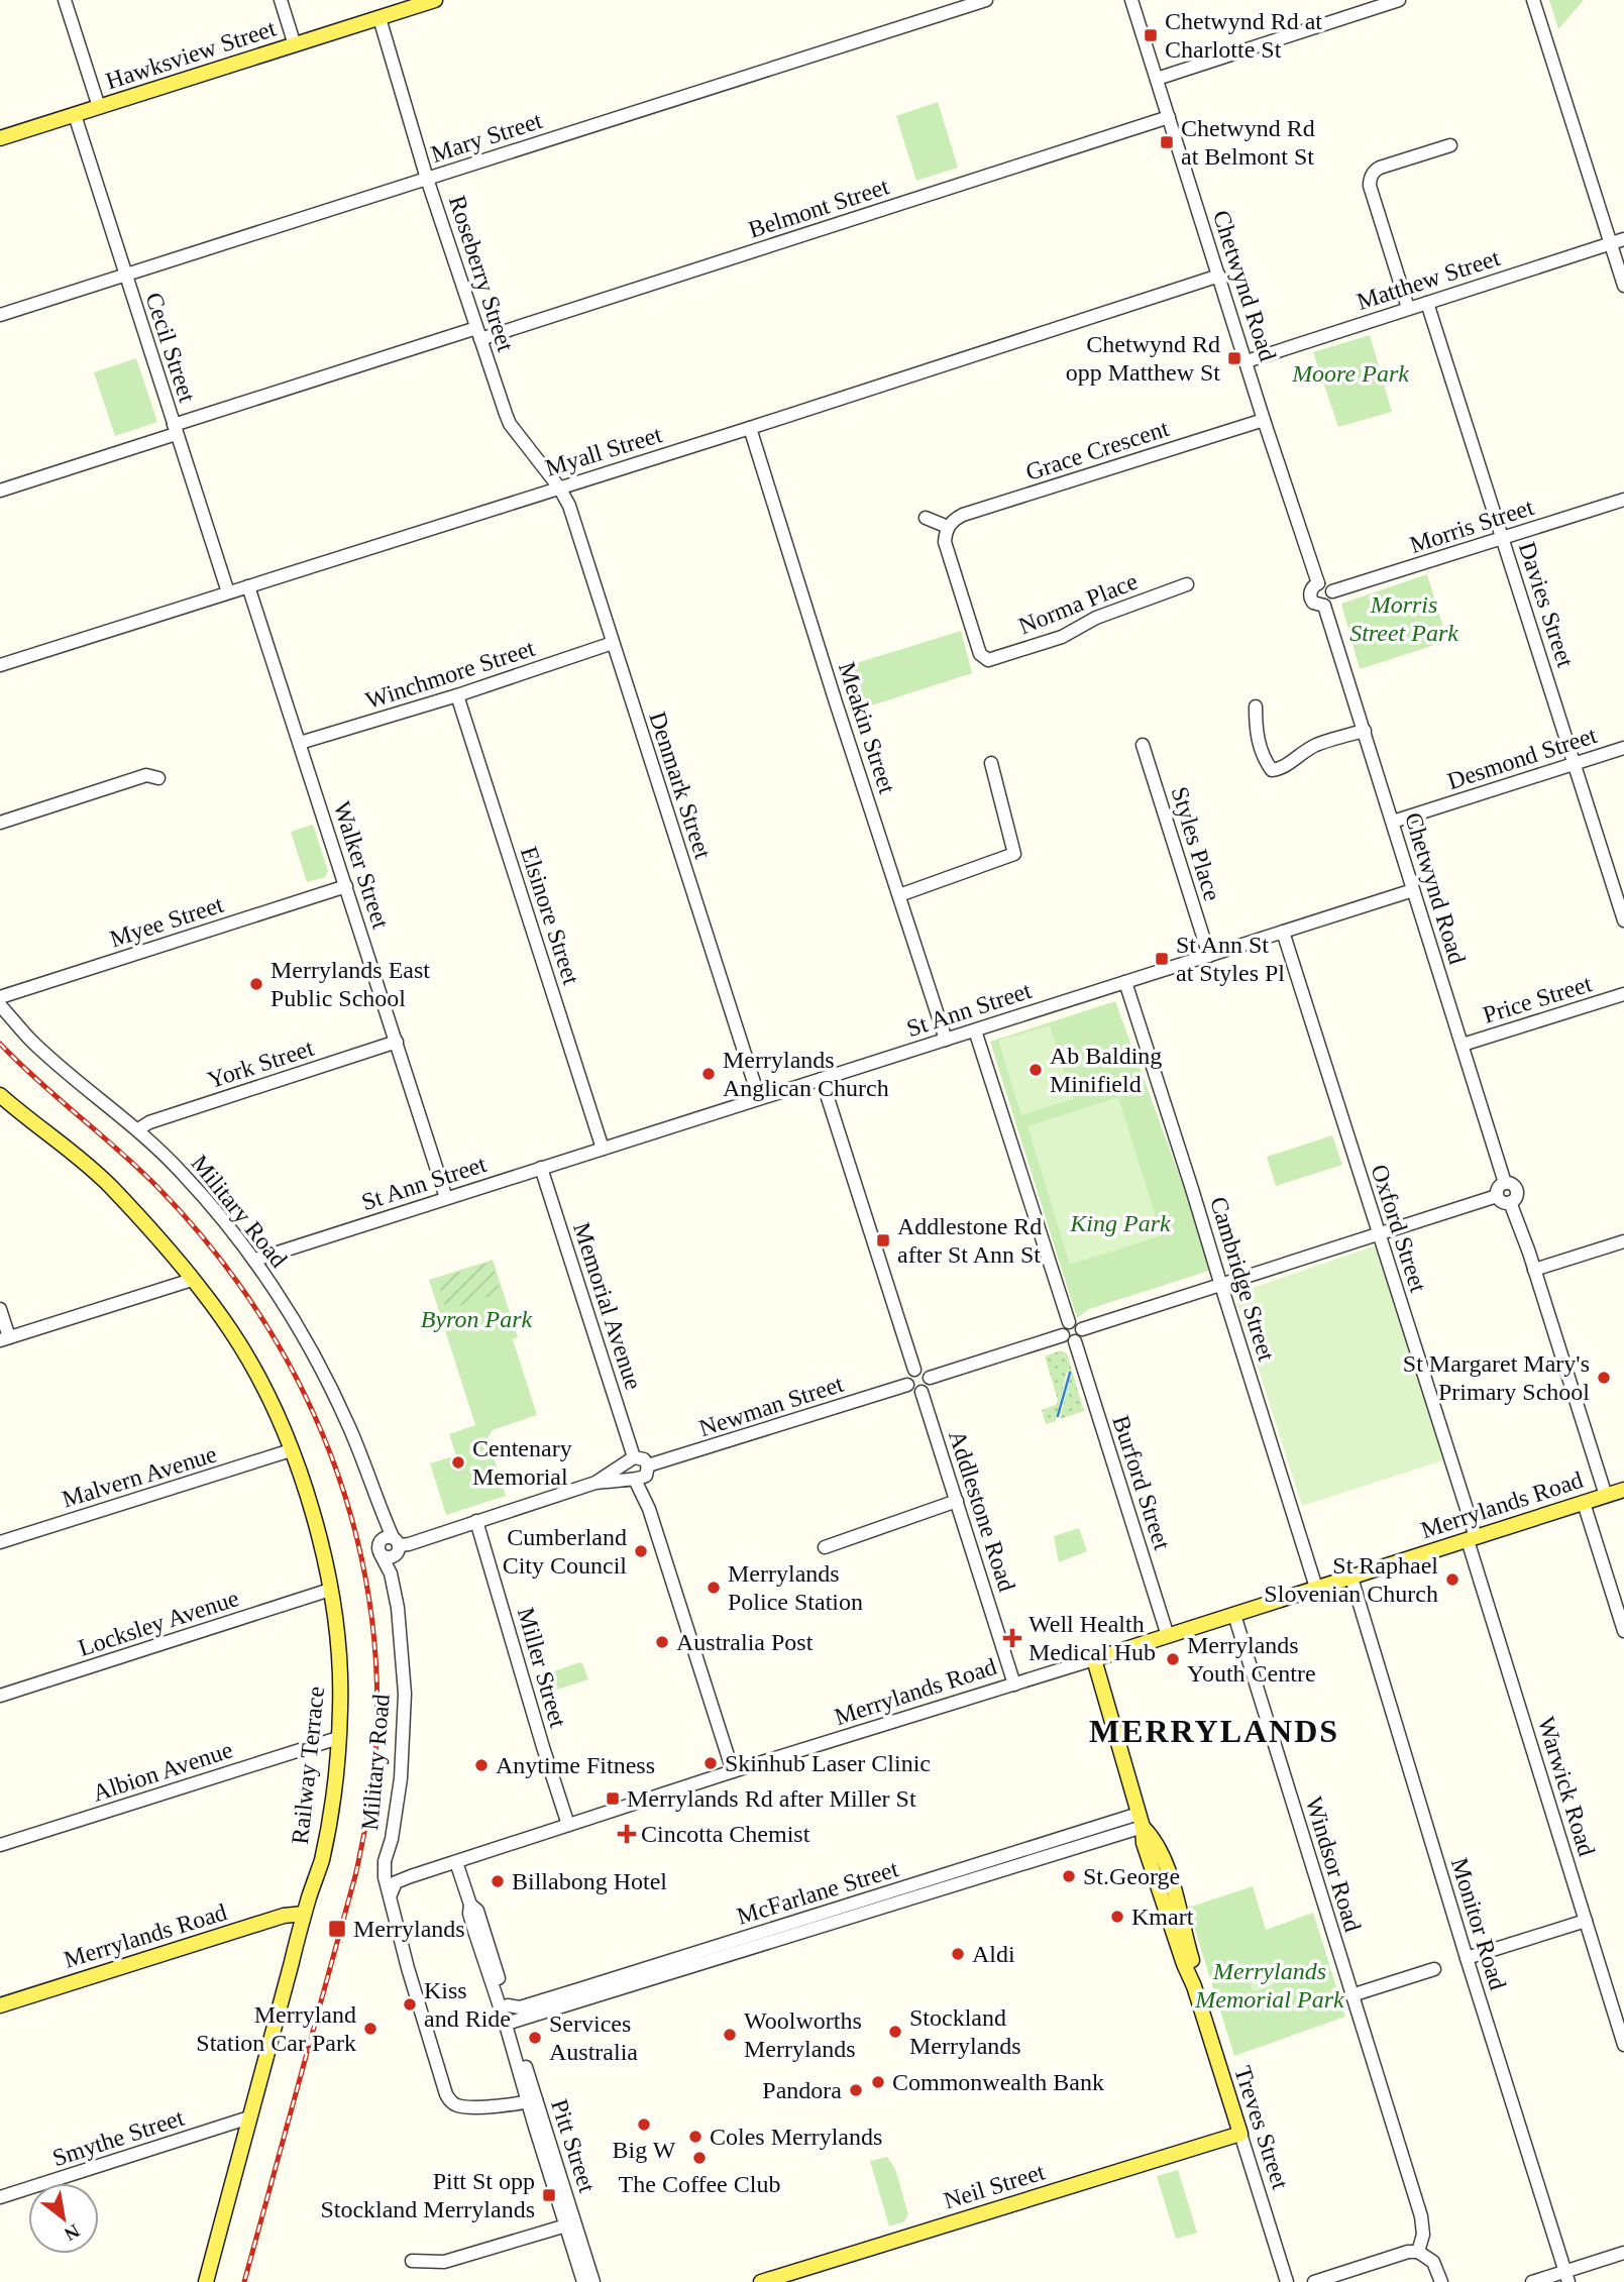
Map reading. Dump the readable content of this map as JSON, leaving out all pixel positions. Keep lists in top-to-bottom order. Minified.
{"streets":{"main road":["Hawksview Street","Merrylands Road","Railway Terrace","Treves Street","Neil Street"],"street":["Mary Street","Belmont Street","Roseberry Street","Matthew Street","Chetwynd Road","Cecil Street","Grace Crescent","Myall Street","Morris Street","Norma Place","Davies Street","Winchmore Street","Meakin Street","Desmond Street","Denmark Street","Styles Place","Walker Street","Elsinore Street","Myee Street","Price Street","St Ann Street","York Street","Military Road","Oxford Street","Cambridge Street","Memorial Avenue","Newman Street","Malvern Avenue","Burford Street","Addlestone Road","Locksley Avenue","Miller Street","Albion Avenue","Warwick Road","Windsor Road","McFarlane Street","Monitor Road","Smythe Street","Pitt Street"]},"crossings":[["Hawksview Street","Roseberry Street"],["Hawksview Street","Cecil Street"],["Mary Street","Roseberry Street"],["Mary Street","Cecil Street"],["Belmont Street","Roseberry Street"],["Belmont Street","Chetwynd Road"],["Belmont Street","Cecil Street"],["Roseberry Street","Myall Street"],["Roseberry Street","Denmark Street"],["Matthew Street","Chetwynd Road"],["Matthew Street","Davies Street"],["Chetwynd Road","Grace Crescent"],["Chetwynd Road","Myall Street"],["Chetwynd Road","Morris Street"],["Chetwynd Road","Desmond Street"],["Chetwynd Road","Price Street"],["Chetwynd Road","St Ann Street"],["Cecil Street","Myall Street"],["Grace Crescent","Norma Place"],["Myall Street","Meakin Street"],["Myall Street","Denmark Street"],["Myall Street","Walker Street"],["Morris Street","Davies Street"],["Davies Street","Desmond Street"],["Winchmore Street","Denmark Street"],["Winchmore Street","Walker Street"],["Winchmore Street","Elsinore Street"],["Meakin Street","St Ann Street"],["Denmark Street","St Ann Street"],["Styles Place","St Ann Street"],["Walker Street","Myee Street"],["Walker Street","St Ann Street"],["Walker Street","York Street"],["Elsinore Street","St Ann Street"],["St Ann Street","Military Road"],["St Ann Street","Oxford Street"],["St Ann Street","Cambridge Street"],["St Ann Street","Memorial Avenue"],["York Street","Military Road"],["Military Road","Newman Street"],["Military Road","Merrylands Road"],["Oxford Street","Merrylands Road"],["Oxford Street","Warwick Road"],["Cambridge Street","Merrylands Road"],["Memorial Avenue","Newman Street"],["Newman Street","Addlestone Road"],["Newman Street","Miller Street"],["Malvern Avenue","Railway Terrace"],["Burford Street","Merrylands Road"],["Merrylands Road","Addlestone Road"],["Merrylands Road","Miller Street"],["Merrylands Road","Railway Terrace"],["Merrylands Road","Warwick Road"],["Merrylands Road","Windsor Road"],["Merrylands Road","Monitor Road"],["Merrylands Road","Treves Street"],["Merrylands Road","Pitt Street"],["Locksley Avenue","Railway Terrace"],["Railway Terrace","Albion Avenue"],["Railway Terrace","Smythe Street"],["McFarlane Street","Treves Street"],["McFarlane Street","Pitt Street"],["Treves Street","Neil Street"]],"districts":["MERRYLANDS"],"parks":["Moore Park","Morris Street Park","King Park","Byron Park","Merrylands Memorial Park"],"places":{"transit":["Chetwynd Rd at Charlotte St","Chetwynd Rd at Belmont St","Chetwynd Rd opp Matthew St","St Ann St at Styles Pl","Addlestone Rd after St Ann St","Merrylands Rd after Miller St","Merrylands","Pitt St opp Stockland Merrylands"],"other":["Merrylands East Public School","Ab Balding Minifield","Merrylands Anglican Church","St Margaret Mary's Primary School","Centenary Memorial","Cumberland City Council","St Raphael Slovenian Church","Merrylands Police Station","Australia Post","Merrylands Youth Centre","Skinhub Laser Clinic","Anytime Fitness","St.George","Billabong Hotel","Kmart","Aldi","Kiss and Ride","Merryland Station Car Park","Stockland Merrylands","Woolworths Merrylands","Services Australia","Commonwealth Bank","Pandora","Big W","Coles Merrylands","The Coffee Club"],"health":["Well Health Medical Hub","Cincotta Chemist"]},"north":"bottom right"}
